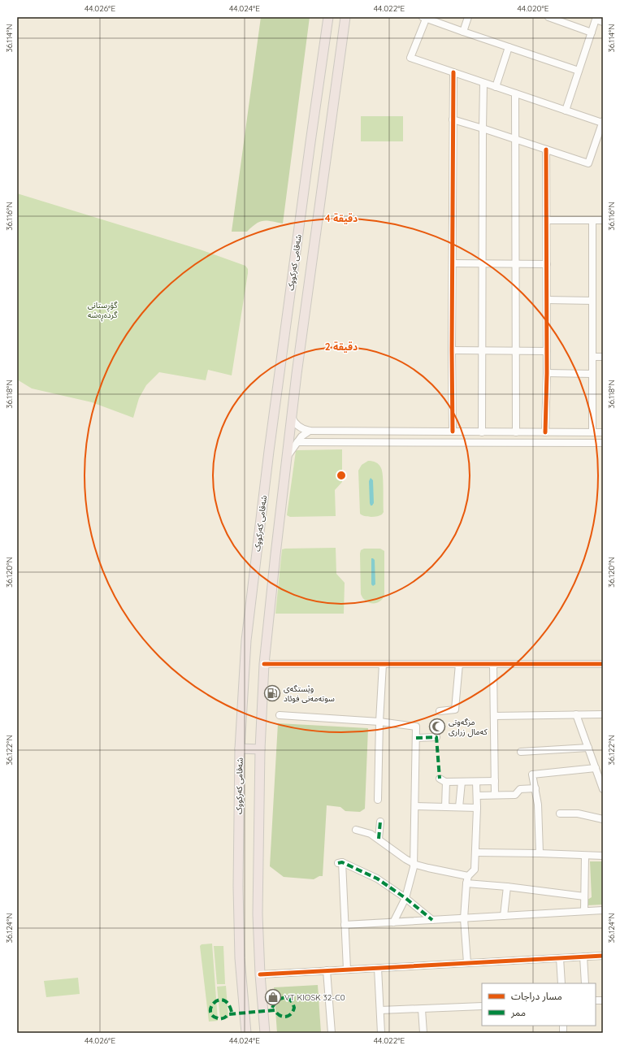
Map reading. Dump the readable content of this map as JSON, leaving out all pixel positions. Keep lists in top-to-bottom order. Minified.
{"streets":{"highway":["شەقامی کەرکووک"]},"parks":["گۆڕستانی گردەڕەشە"],"places":{"fuel station":["وێستگەی سوتەمەنی فوئاد"],"mosque":["مزگەوتی کەمال زراری"],"shop":["VT KIOSK 32-C0"]},"legend":["مسار دراجات","ممر"],"coordinates":["44.026°E","44.024°E","44.022°E","44.020°E","36.114°N","36.116°N","36.118°N","36.120°N","36.122°N","36.124°N"],"rings":["4 دقيقة","2 دقيقة"]}
